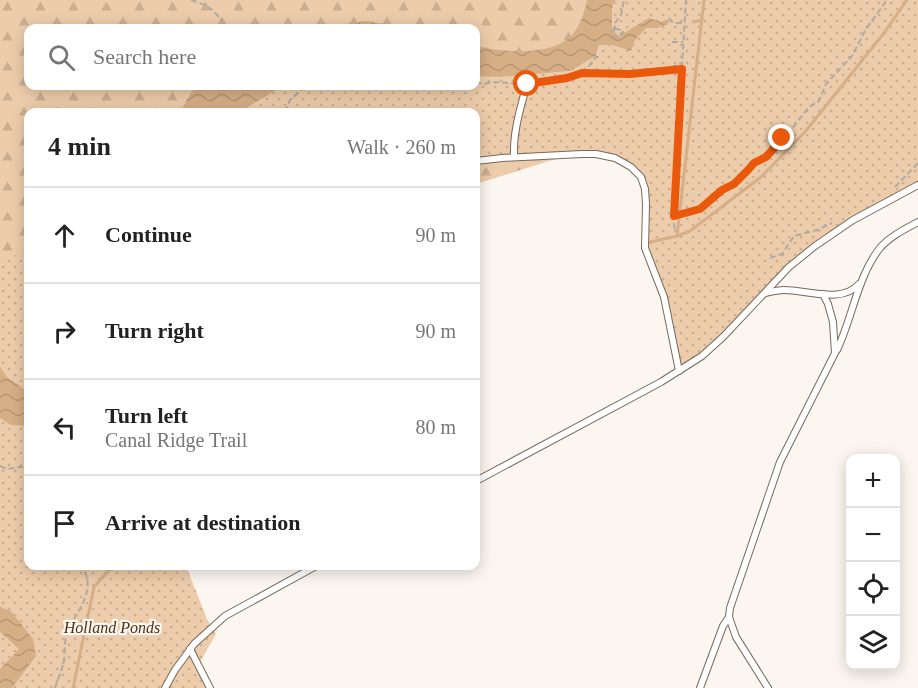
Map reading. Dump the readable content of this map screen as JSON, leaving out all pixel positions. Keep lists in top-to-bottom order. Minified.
{"parks":["Holland Ponds"],"page":{"search":"Search here","heading":["4 min","Walk · 260 m"],"list":[["Continue","90 m"],["Turn right","90 m"],["Turn left","Canal Ridge Trail","80 m"],"Arrive at destination"],"map_buttons":["+","−"]}}
